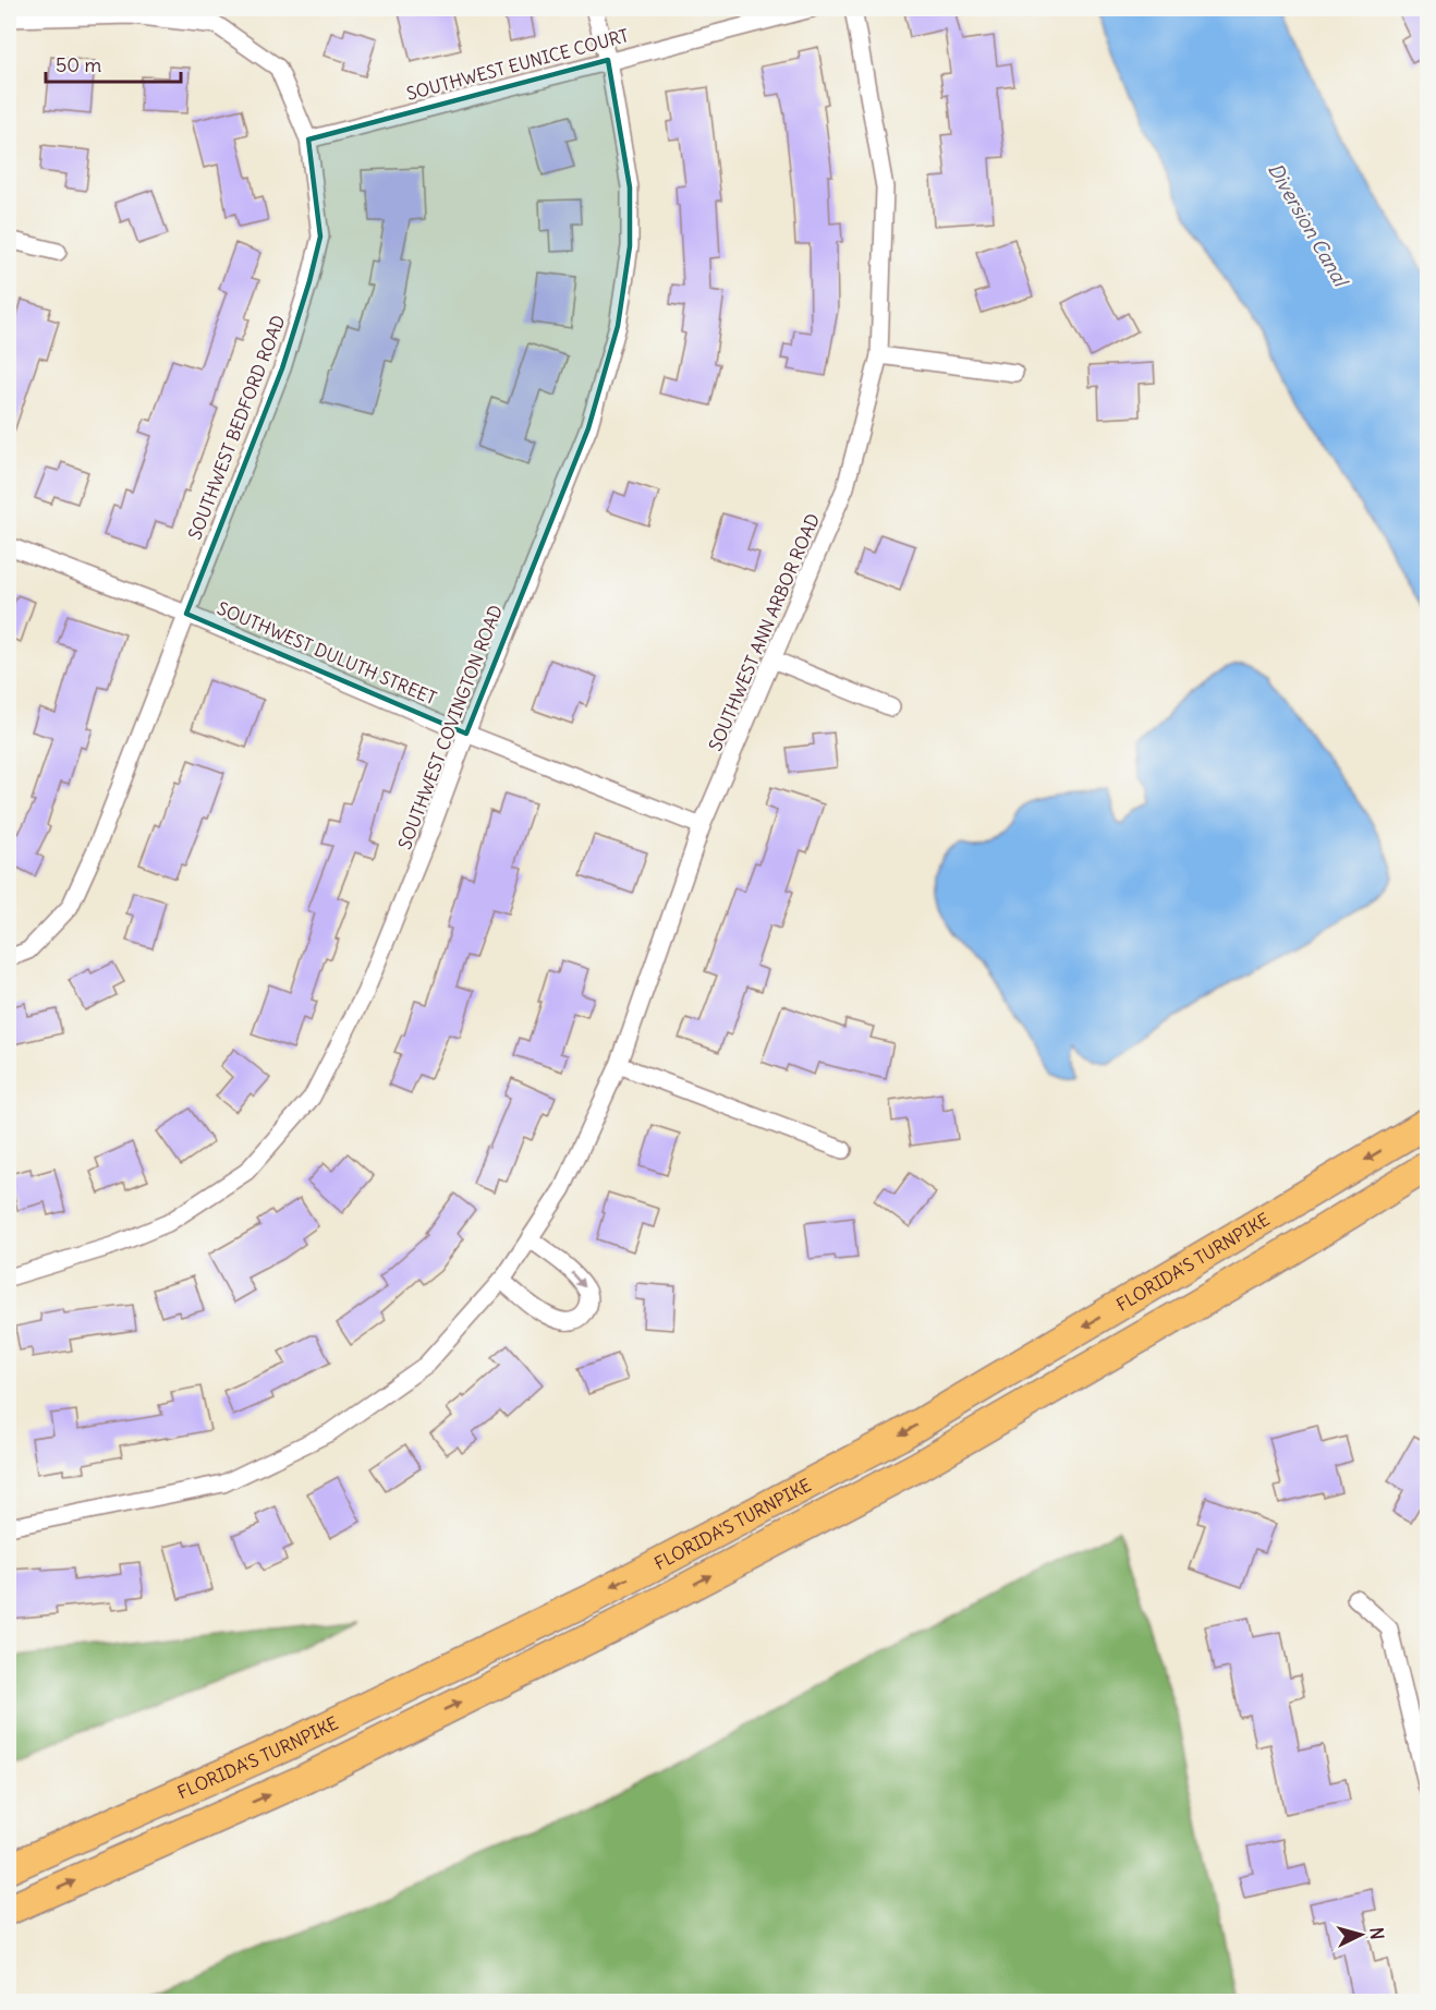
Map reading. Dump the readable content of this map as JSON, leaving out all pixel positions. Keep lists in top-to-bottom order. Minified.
{"streets":{"highway":["FLORIDA'S TURNPIKE"],"street":["SOUTHWEST EUNICE COURT","SOUTHWEST BEDFORD ROAD","SOUTHWEST ANN ARBOR ROAD","SOUTHWEST DULUTH STREET","SOUTHWEST COVINGTON ROAD"]},"crossings":[["SOUTHWEST EUNICE COURT","SOUTHWEST BEDFORD ROAD"],["SOUTHWEST EUNICE COURT","SOUTHWEST COVINGTON ROAD"],["SOUTHWEST BEDFORD ROAD","SOUTHWEST DULUTH STREET"],["SOUTHWEST ANN ARBOR ROAD","SOUTHWEST DULUTH STREET"],["SOUTHWEST DULUTH STREET","SOUTHWEST COVINGTON ROAD"]],"water":["Diversion Canal"],"scale_bar":"50 m","north":"right"}
